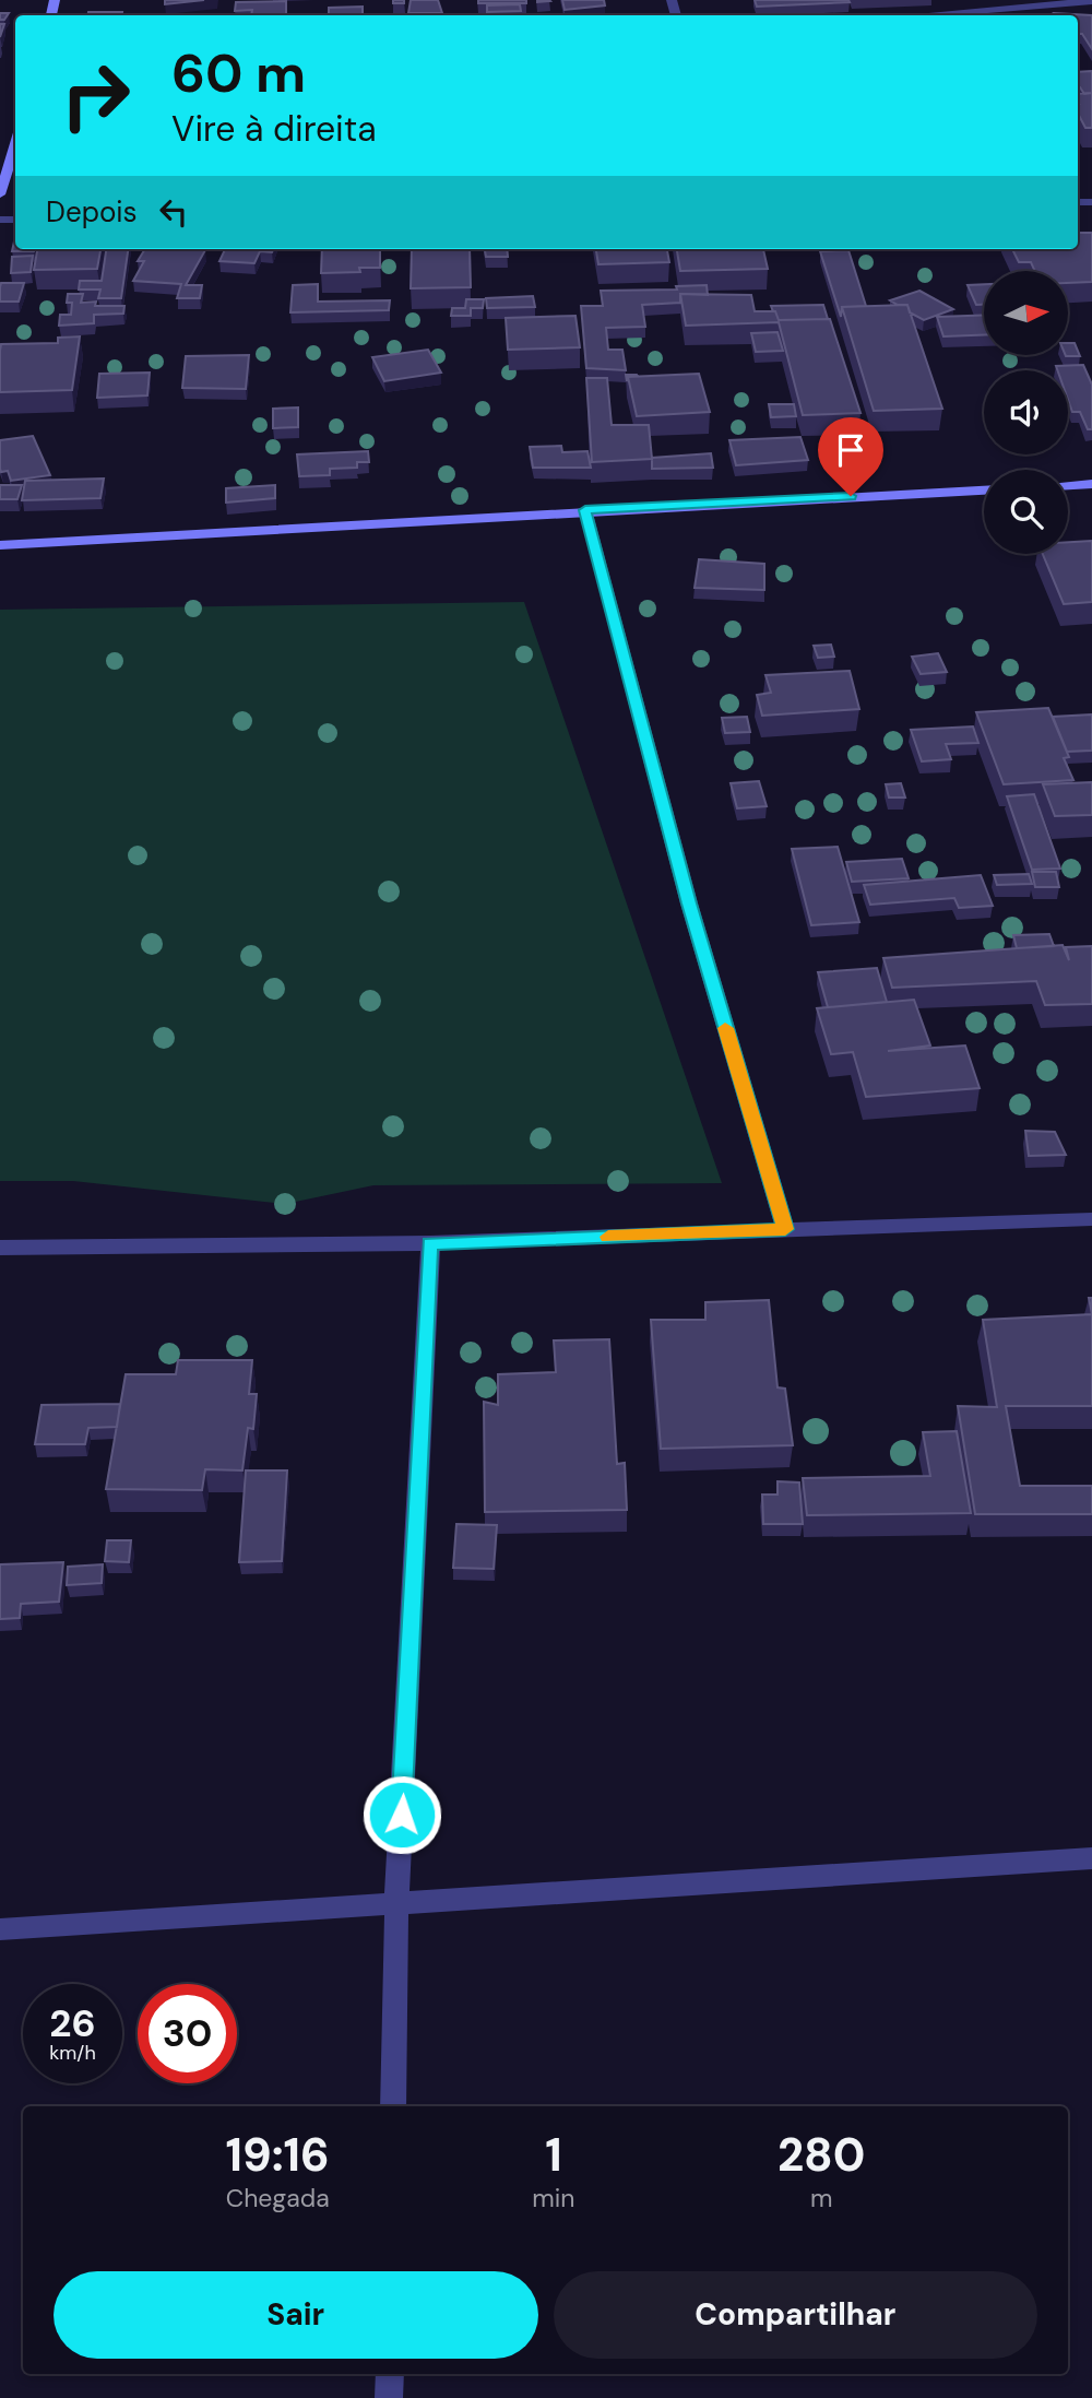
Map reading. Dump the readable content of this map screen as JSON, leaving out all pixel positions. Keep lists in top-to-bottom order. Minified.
{"north":"right","page":{"turn":["60 m","Vire à direita"],"then":"Depois","speed":"26 km/h","limit":"30","eta":["19:16","Chegada","1","min","280","m"],"buttons":["Sair","Compartilhar"]}}
